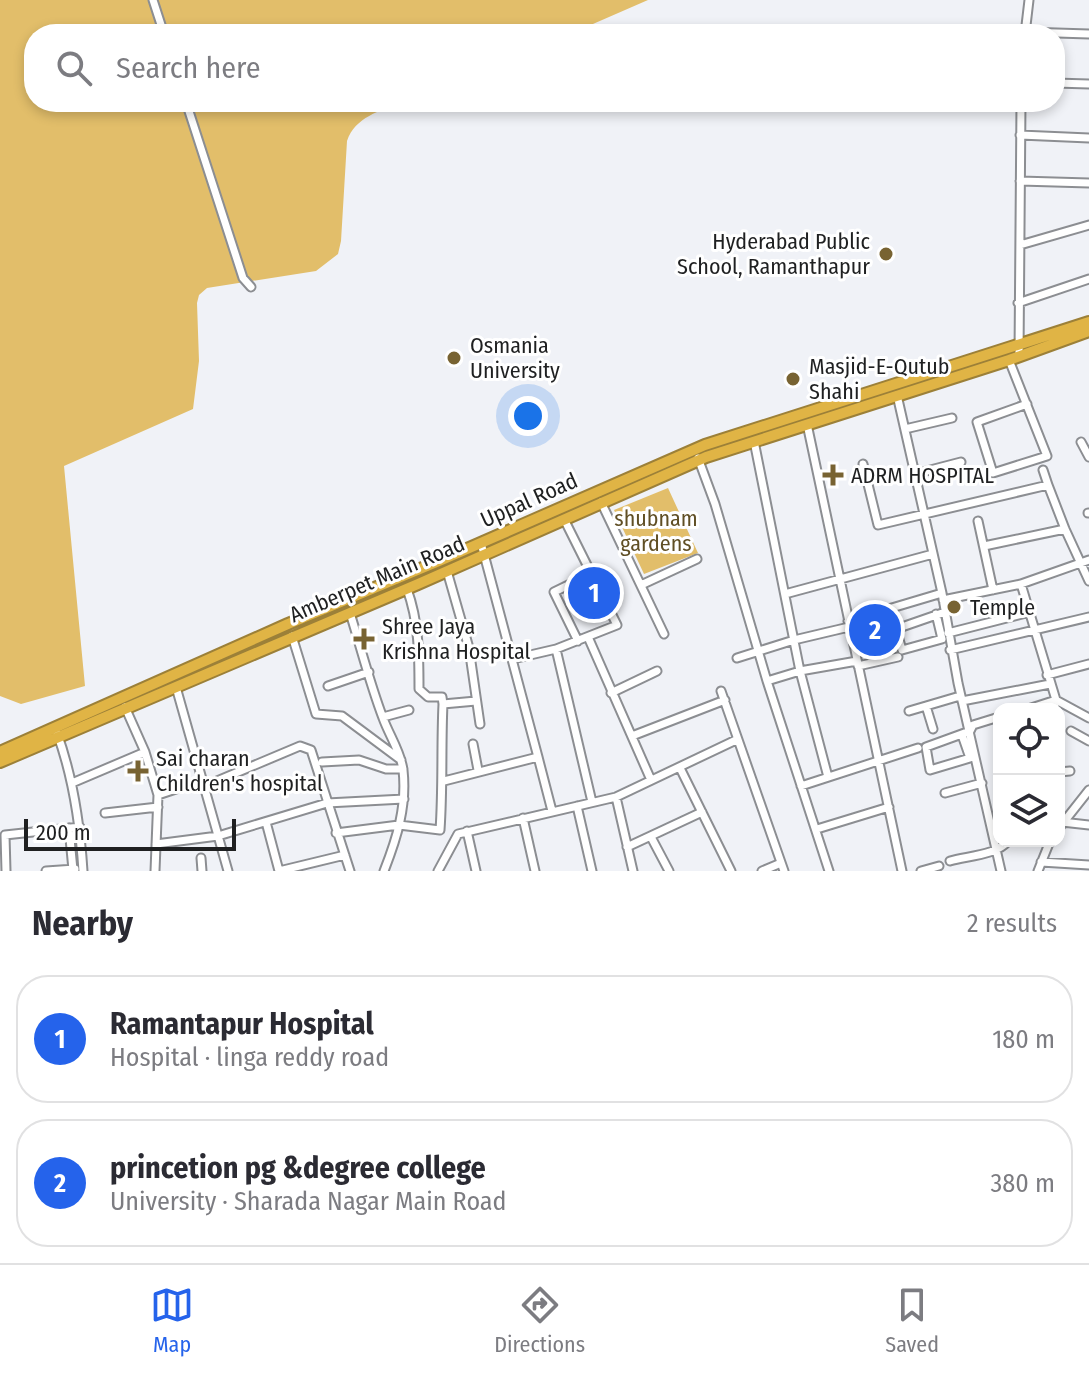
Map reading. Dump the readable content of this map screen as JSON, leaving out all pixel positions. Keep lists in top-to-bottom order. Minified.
{"streets":{"highway":["Uppal Road","Amberpet Main Road"]},"crossings":[["Uppal Road","Amberpet Main Road"]],"parks":["shubnam gardens"],"places":{"other":["Hyderabad Public School, Ramanthapur","Osmania University","Masjid-E-Qutub Shahi","Temple"],"health":["ADRM HOSPITAL","Shree Jaya Krishna Hospital","Sai charan Children's hospital"]},"scale_bar":"200 m","page":{"search":"Search here","pins":["1","2"],"scale":"200 m","heading":["Nearby","2 results"],"list":[{"mark":"1","name":"Ramantapur Hospital","note":"Hospital · linga reddy road","value":"180 m"},{"mark":"2","name":"princetion pg &degree college","note":"University · Sharada Nagar Main Road","value":"380 m"}],"nav":["Map","Directions","Saved"]}}
